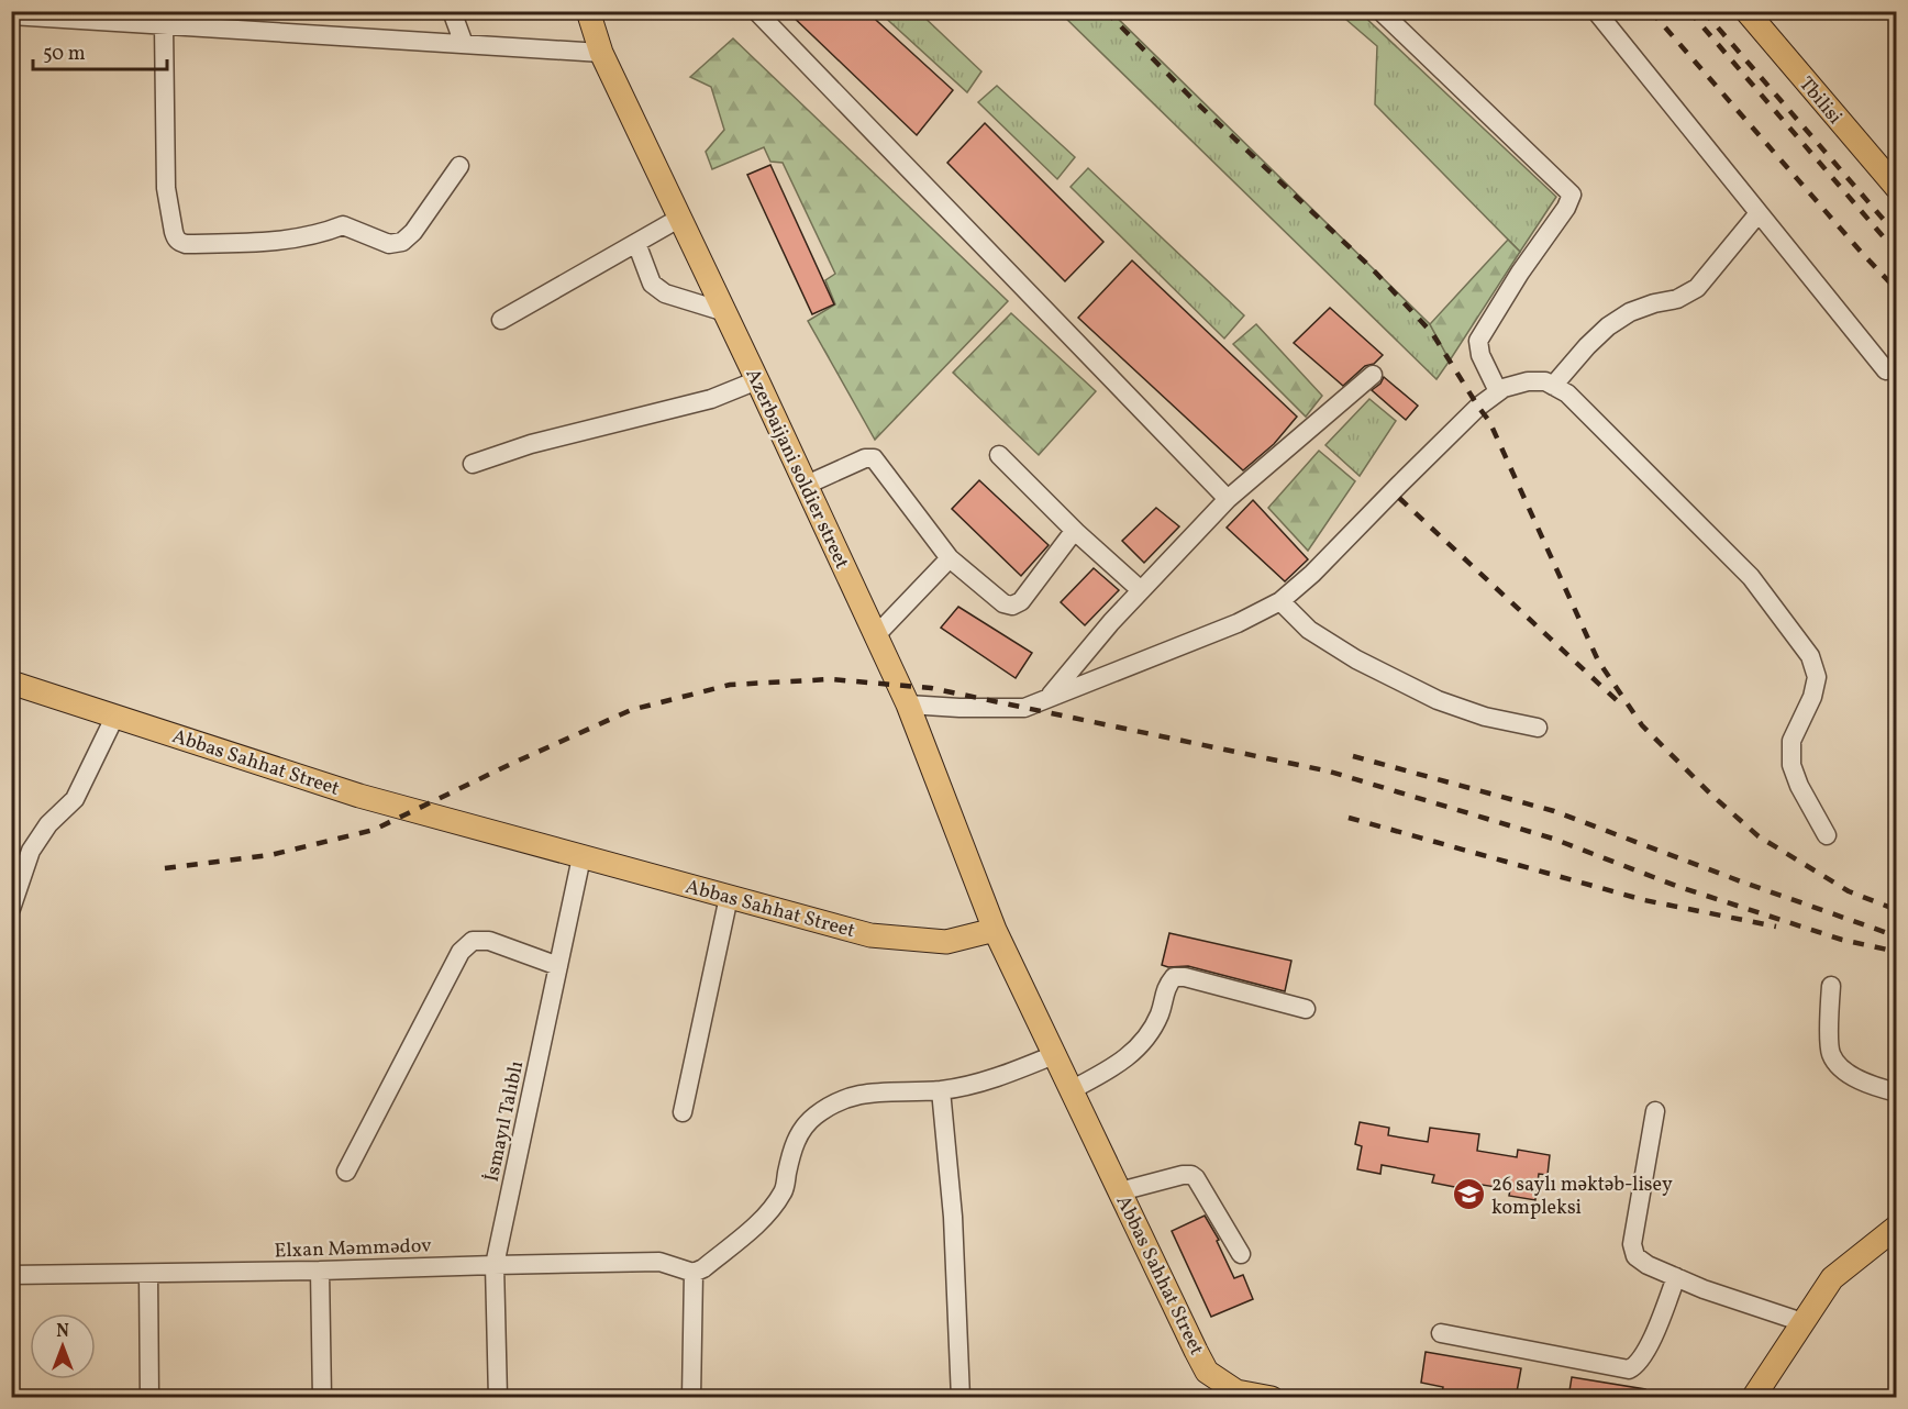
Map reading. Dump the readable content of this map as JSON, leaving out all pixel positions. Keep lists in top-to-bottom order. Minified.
{"streets":{"main road":["Tbilisi","Azerbaijani soldier street","Abbas Sahhat Street"],"street":["İsmayıl Talıblı","Elxan Məmmədov"]},"crossings":[["Azerbaijani soldier street","Abbas Sahhat Street"],["Abbas Sahhat Street","İsmayıl Talıblı"],["İsmayıl Talıblı","Elxan Məmmədov"]],"places":{"school or university":["26 saylı məktəb-lisey kompleksi"]},"scale_bar":"50 m","north":"top"}
